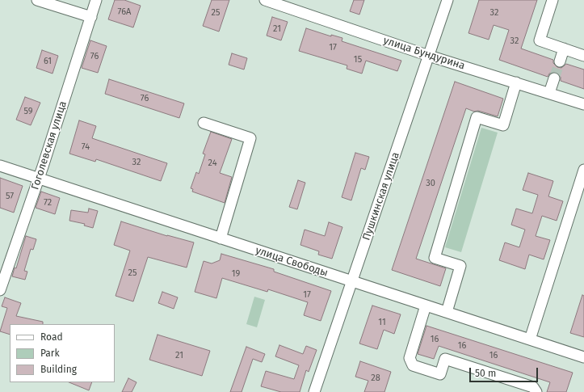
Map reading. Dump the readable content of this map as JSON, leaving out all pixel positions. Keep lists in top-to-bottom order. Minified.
{"streets":{"street":["улица Бундурина","Гоголевская улица","Пушкинская улица","улица Свободы"]},"crossings":[["улица Бундурина","Пушкинская улица"],["Гоголевская улица","улица Свободы"],["Пушкинская улица","улица Свободы"]],"house_numbers":["76А","25","32","21","32","17","76","15","61","76","59","74","32","24","30","57","72","25","19","17","11","16","16","21","16","28"],"legend":["Road","Park","Building"],"scale_bar":"50 m"}
